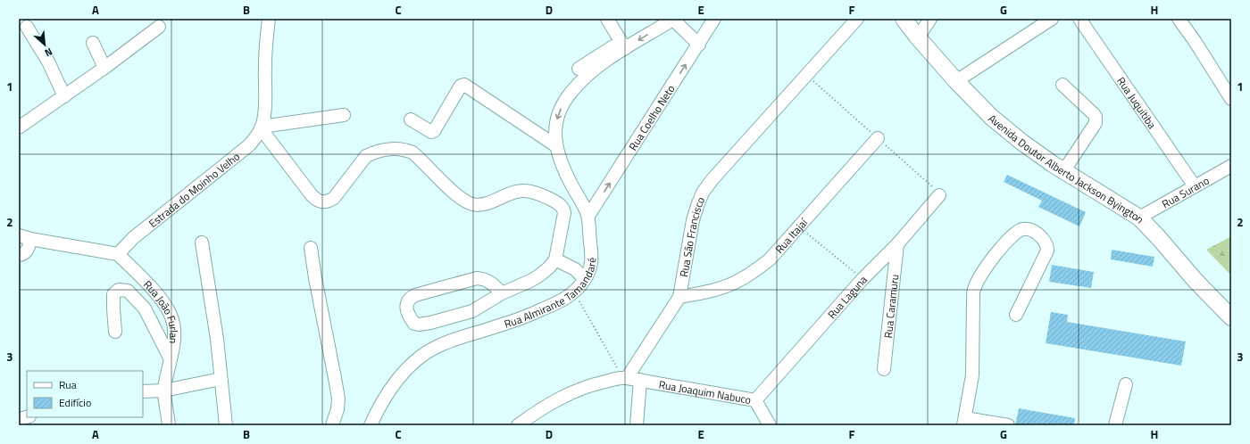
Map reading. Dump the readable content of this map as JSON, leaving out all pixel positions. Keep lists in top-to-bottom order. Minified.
{"streets":{"main road":["Avenida Doutor Alberto Jackson Byington"],"street":["Rua Juquitiba","Rua Coelho Neto","Estrada do Moinho Velho","Rua Surano","Rua Itajaí","Rua São Francisco","Rua Almirante Tamandaré","Rua Laguna","Rua Caramuru","Rua João Furlan","Rua Joaquim Nabuco"]},"crossings":[["Rua Juquitiba","Rua Surano"],["Rua Coelho Neto","Rua Almirante Tamandaré"],["Avenida Doutor Alberto Jackson Byington","Rua Surano"],["Estrada do Moinho Velho","Rua João Furlan"],["Rua Itajaí","Rua São Francisco"],["Rua São Francisco","Rua Joaquim Nabuco"],["Rua Laguna","Rua Caramuru"],["Rua Laguna","Rua Joaquim Nabuco"]],"one_way":["Rua Coelho Neto"],"legend":["Rua","Edifício"],"north":"bottom right","grid":{"columns":["A","B","C","D","E","F","G","H"],"rows":["1","2","3"]}}
